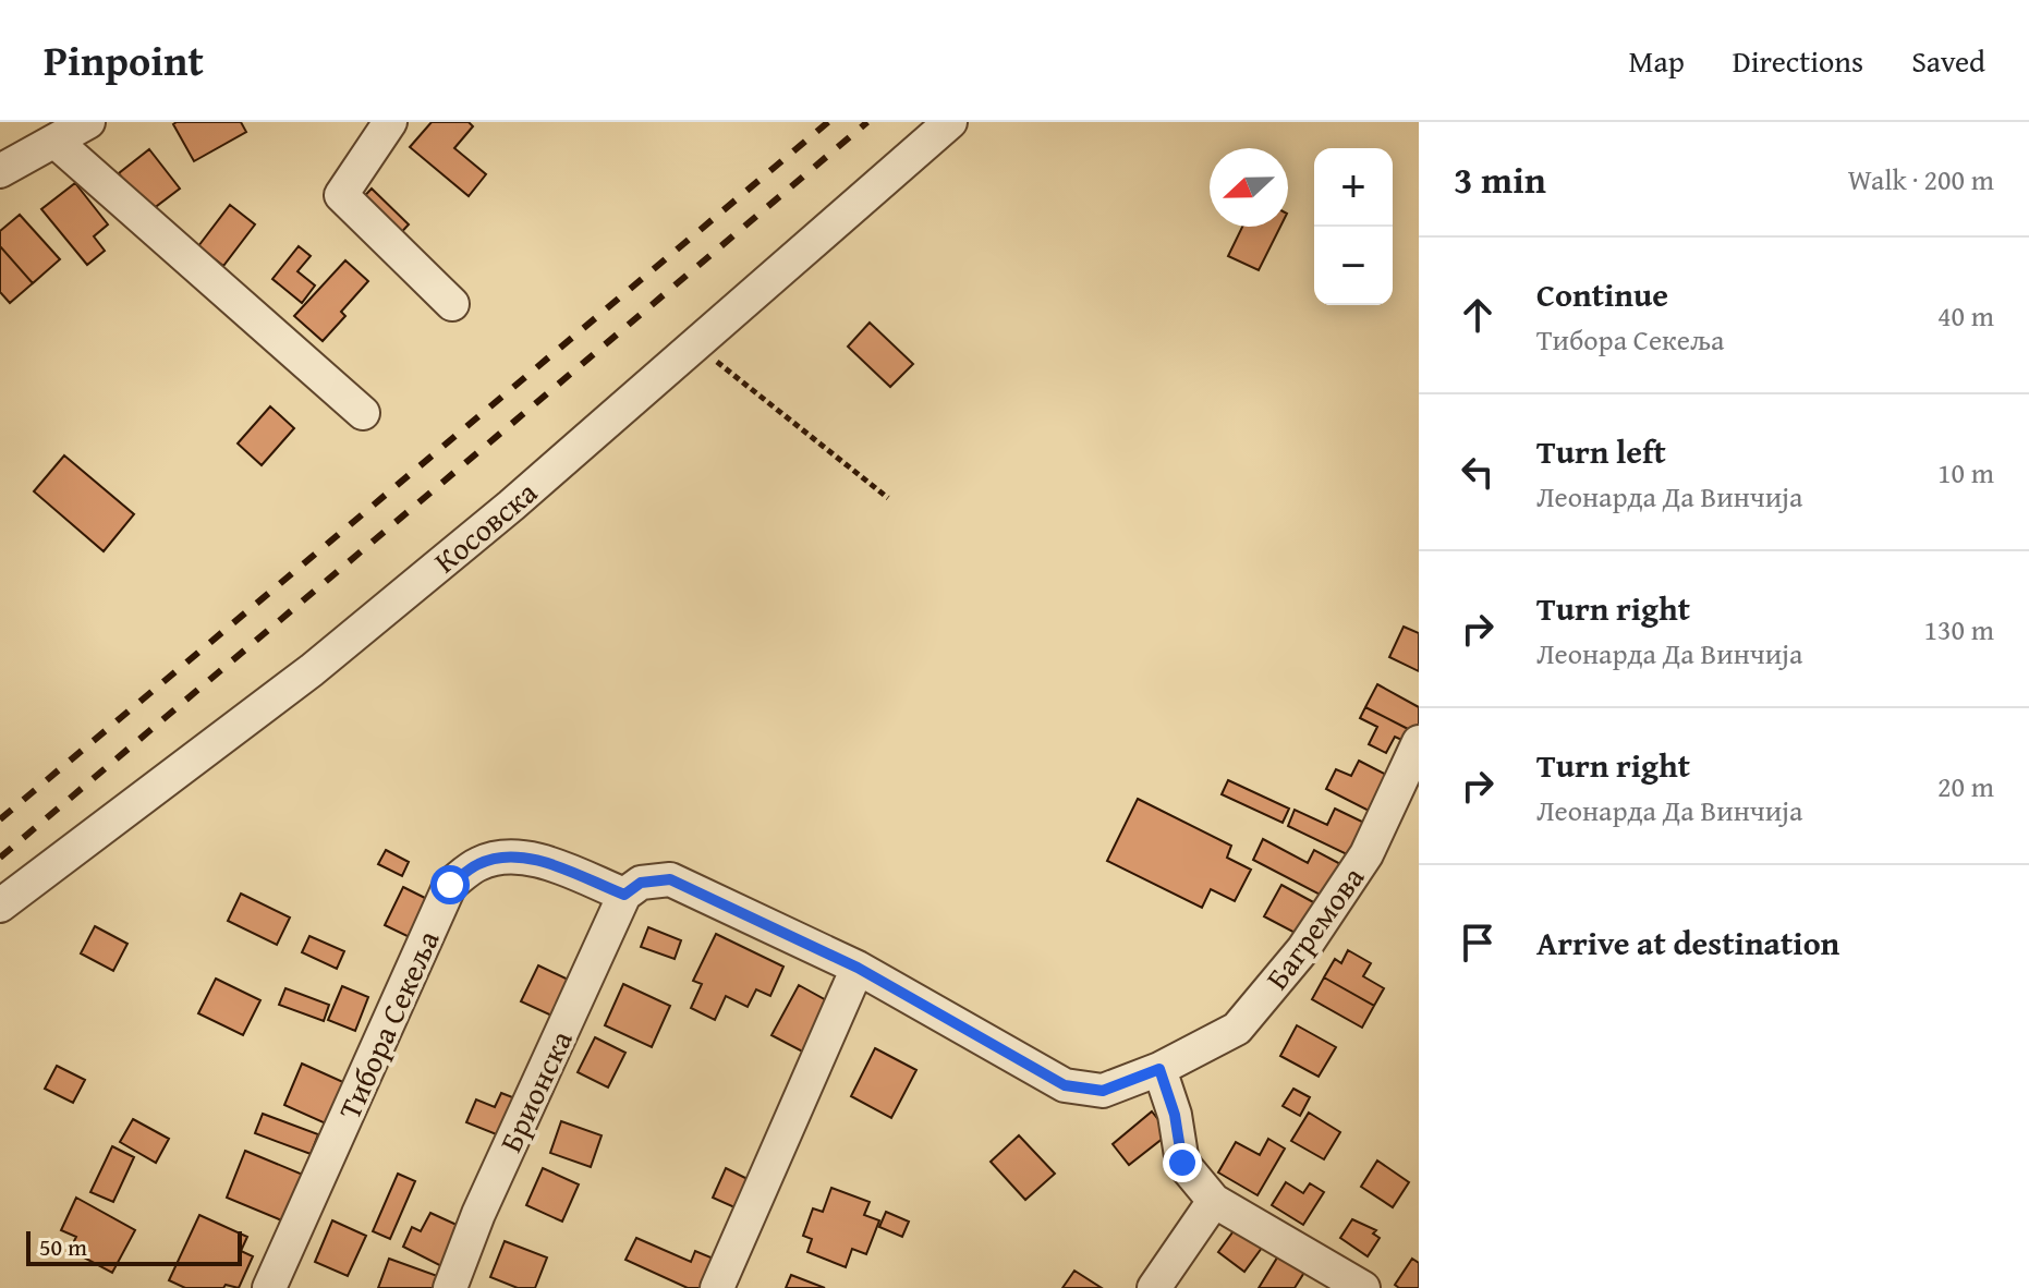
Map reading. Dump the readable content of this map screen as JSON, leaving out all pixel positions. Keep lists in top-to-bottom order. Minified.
{"streets":{"street":["Косовска","Багремова","Тибора Секеља","Брионска"]},"crossings":[["Багремова","Тибора Секеља"],["Багремова","Брионска"],["Тибора Секеља","Брионска"]],"scale_bar":"50 m","north":"left","page":{"header":"Pinpoint","nav":["Map","Directions","Saved"],"heading":["3 min","Walk · 200 m"],"map_buttons":["+","−"],"list":[["Continue","Тибора Секеља","40 m"],["Turn left","Леонарда Да Винчија","10 m"],["Turn right","Леонарда Да Винчија","130 m"],["Turn right","Леонарда Да Винчија","20 m"],"Arrive at destination"],"scale":"50 m"}}
